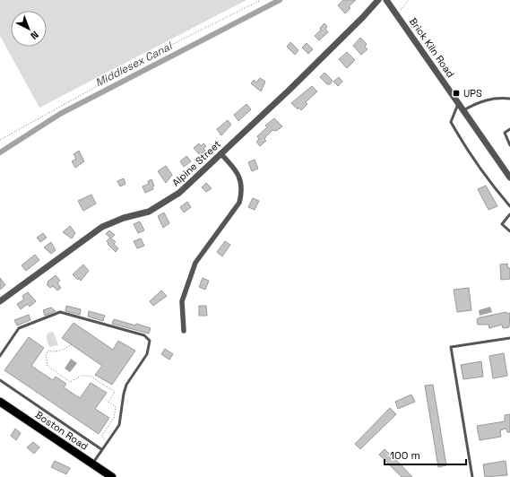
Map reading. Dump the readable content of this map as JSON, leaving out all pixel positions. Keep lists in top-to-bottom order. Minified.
{"streets":{"main road":["Boston Road"],"street":["Brick Kiln Road","Alpine Street"]},"water":["Middlesex Canal"],"places":{"transit":["UPS"]},"scale_bar":"100 m","north":"bottom right"}
